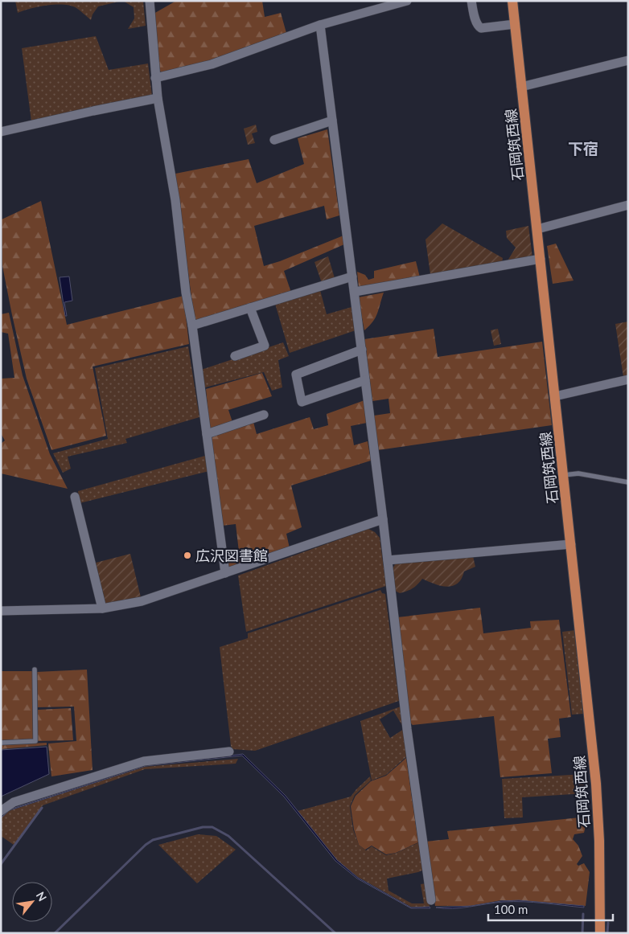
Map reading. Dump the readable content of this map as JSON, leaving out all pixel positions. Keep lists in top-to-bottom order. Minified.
{"streets":{"main road":["石岡筑西線"]},"districts":["下宿"],"places":["広沢図書館"],"scale_bar":"100 m","north":"top right"}
